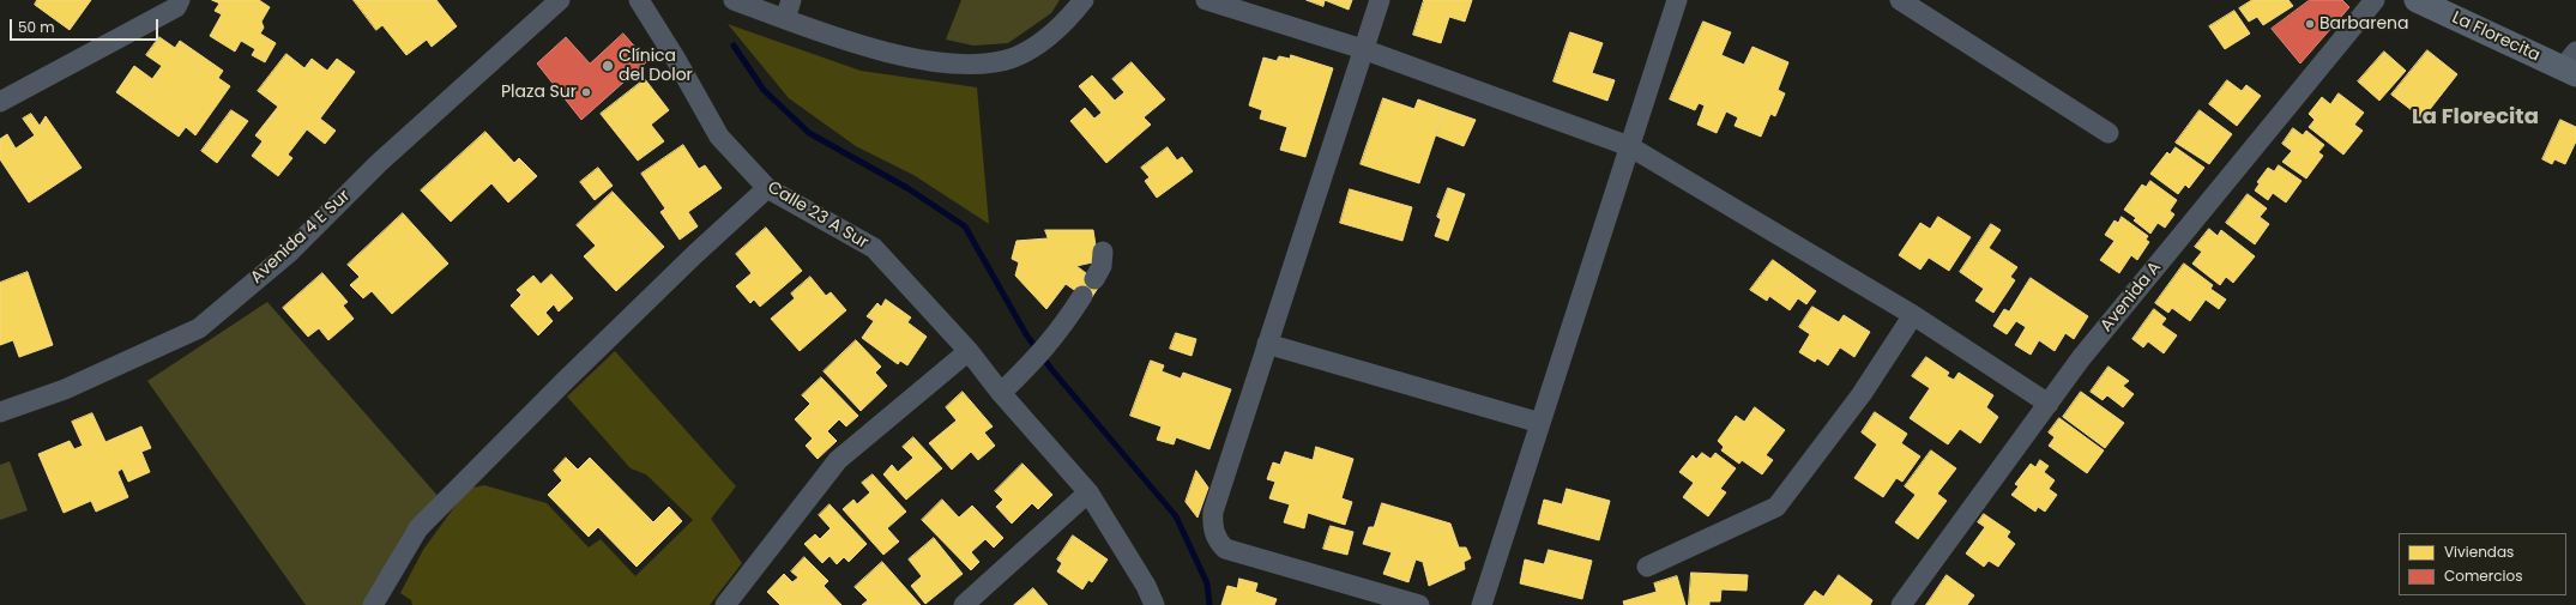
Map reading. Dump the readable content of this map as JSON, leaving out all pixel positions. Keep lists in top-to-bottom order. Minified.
{"streets":{"main road":["La Florecita"],"street":["Calle 23 A Sur","Avenida 4 E Sur","Avenida A"]},"districts":["La Florecita"],"places":["Barbarena","Clínica del Dolor","Plaza Sur"],"legend":["Viviendas","Comercios"],"scale_bar":"50 m"}
